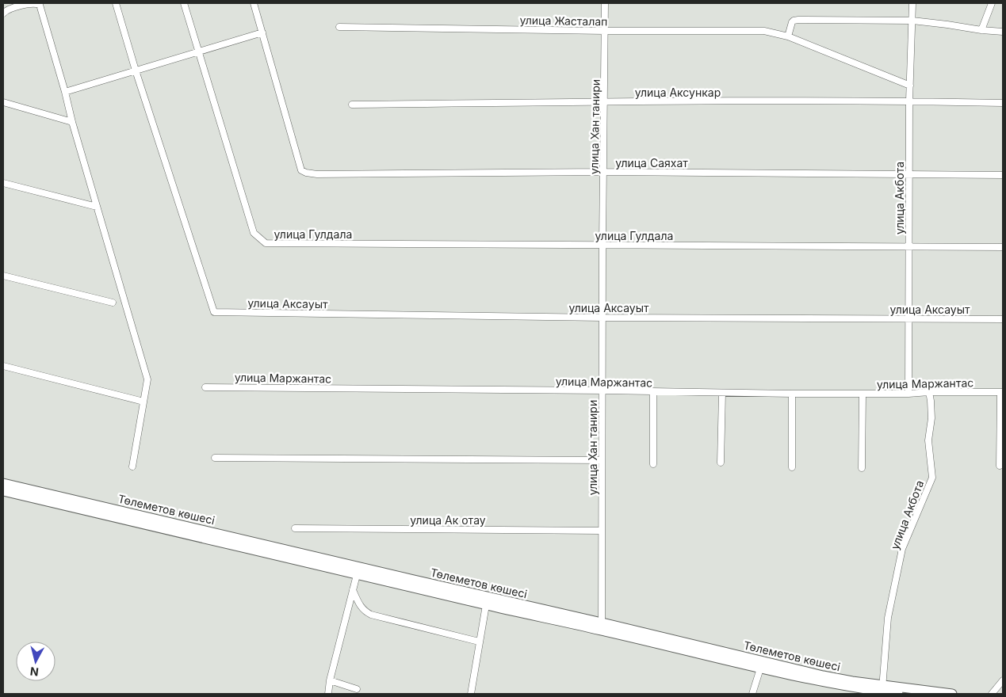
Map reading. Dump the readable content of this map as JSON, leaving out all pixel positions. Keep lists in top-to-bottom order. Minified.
{"streets":{"main road":["Төлеметов көшесі"],"street":["улица Жасталап","улица Аксункар","улица Хан танири","улица Саяхат","улица Акбота","улица Гулдала","улица Аксауыт","улица Маржантас","улица Ак отау"]},"crossings":[["улица Жасталап","улица Хан танири"],["улица Жасталап","улица Акбота"],["улица Аксункар","улица Хан танири"],["улица Аксункар","улица Акбота"],["улица Хан танири","улица Саяхат"],["улица Хан танири","улица Гулдала"],["улица Хан танири","улица Аксауыт"],["улица Хан танири","улица Маржантас"],["улица Хан танири","Төлеметов көшесі"],["улица Хан танири","улица Ак отау"],["улица Саяхат","улица Акбота"],["улица Акбота","улица Гулдала"],["улица Акбота","улица Аксауыт"],["улица Акбота","улица Маржантас"],["улица Акбота","Төлеметов көшесі"]],"north":"bottom"}
